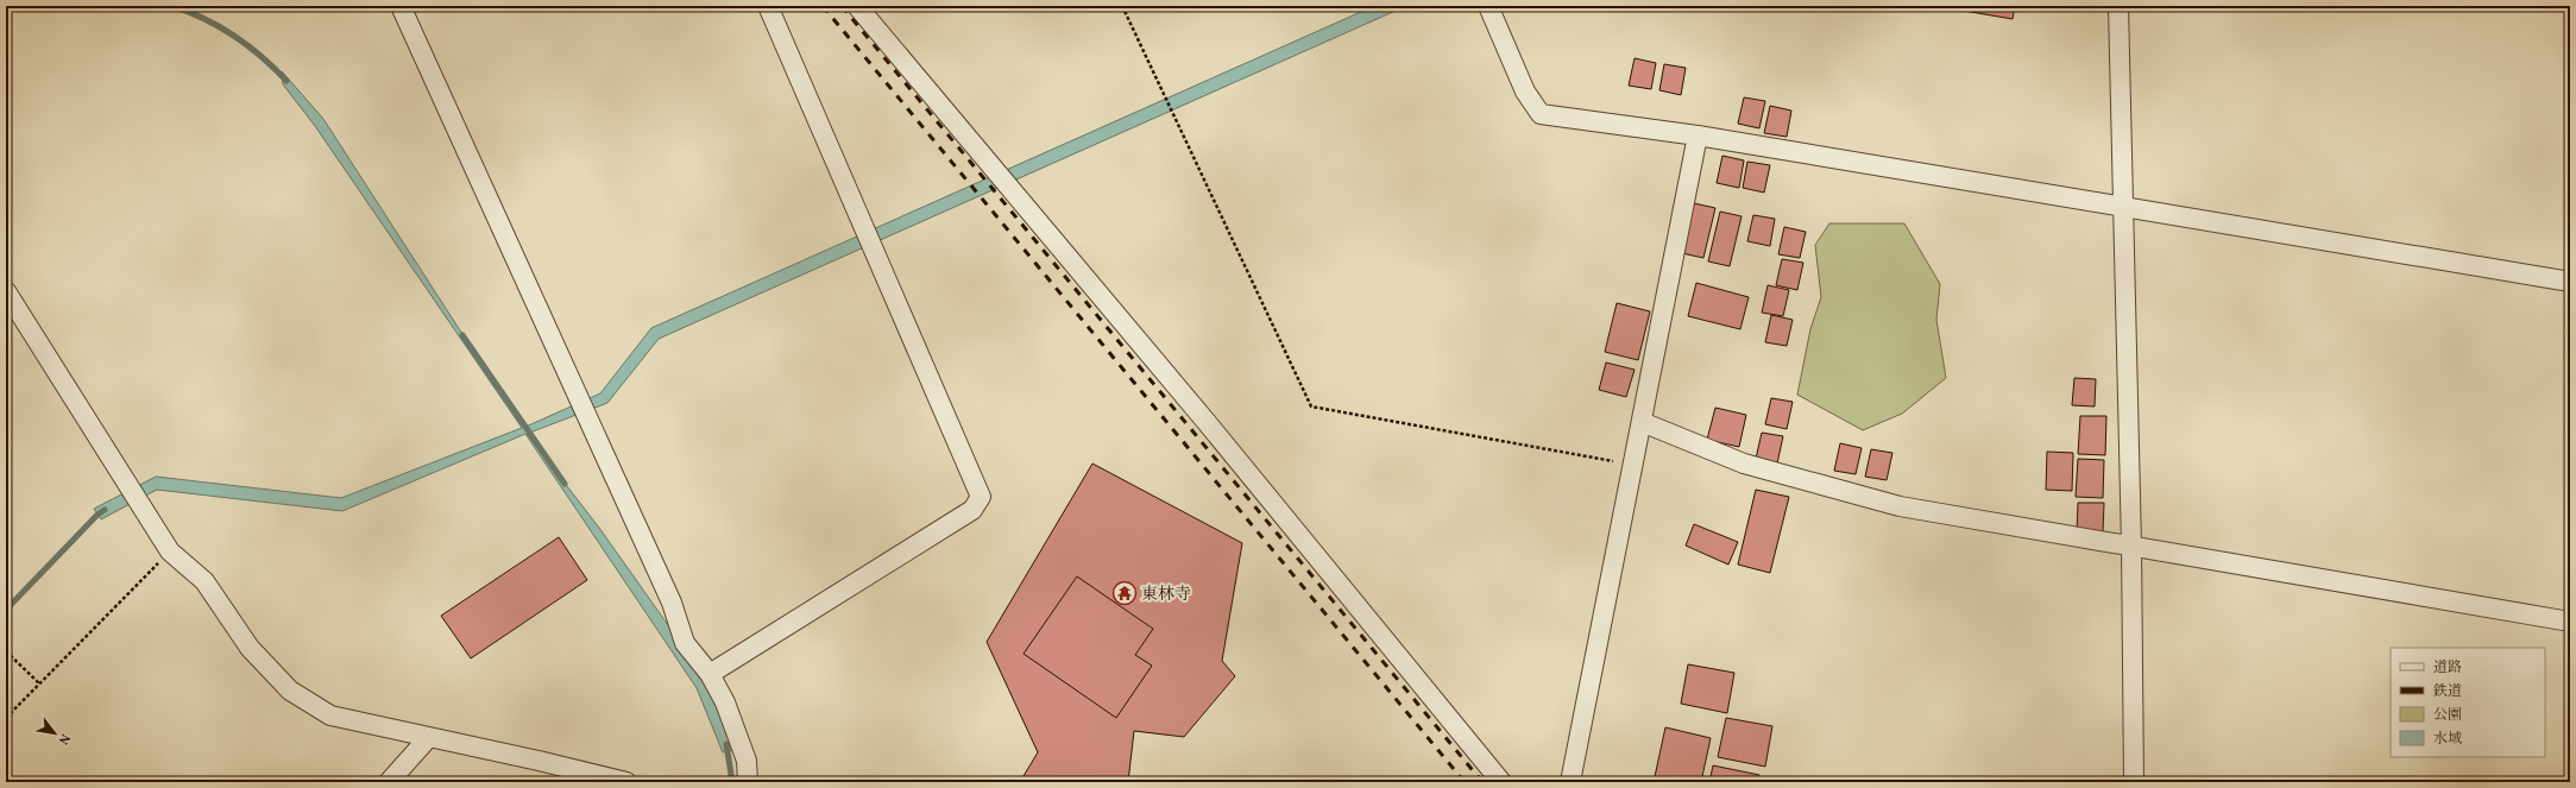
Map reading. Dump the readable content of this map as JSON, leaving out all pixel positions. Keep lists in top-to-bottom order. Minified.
{"places":{"temple":["東林寺"]},"legend":["道路","鉄道","公園","水域"],"north":"bottom right"}
